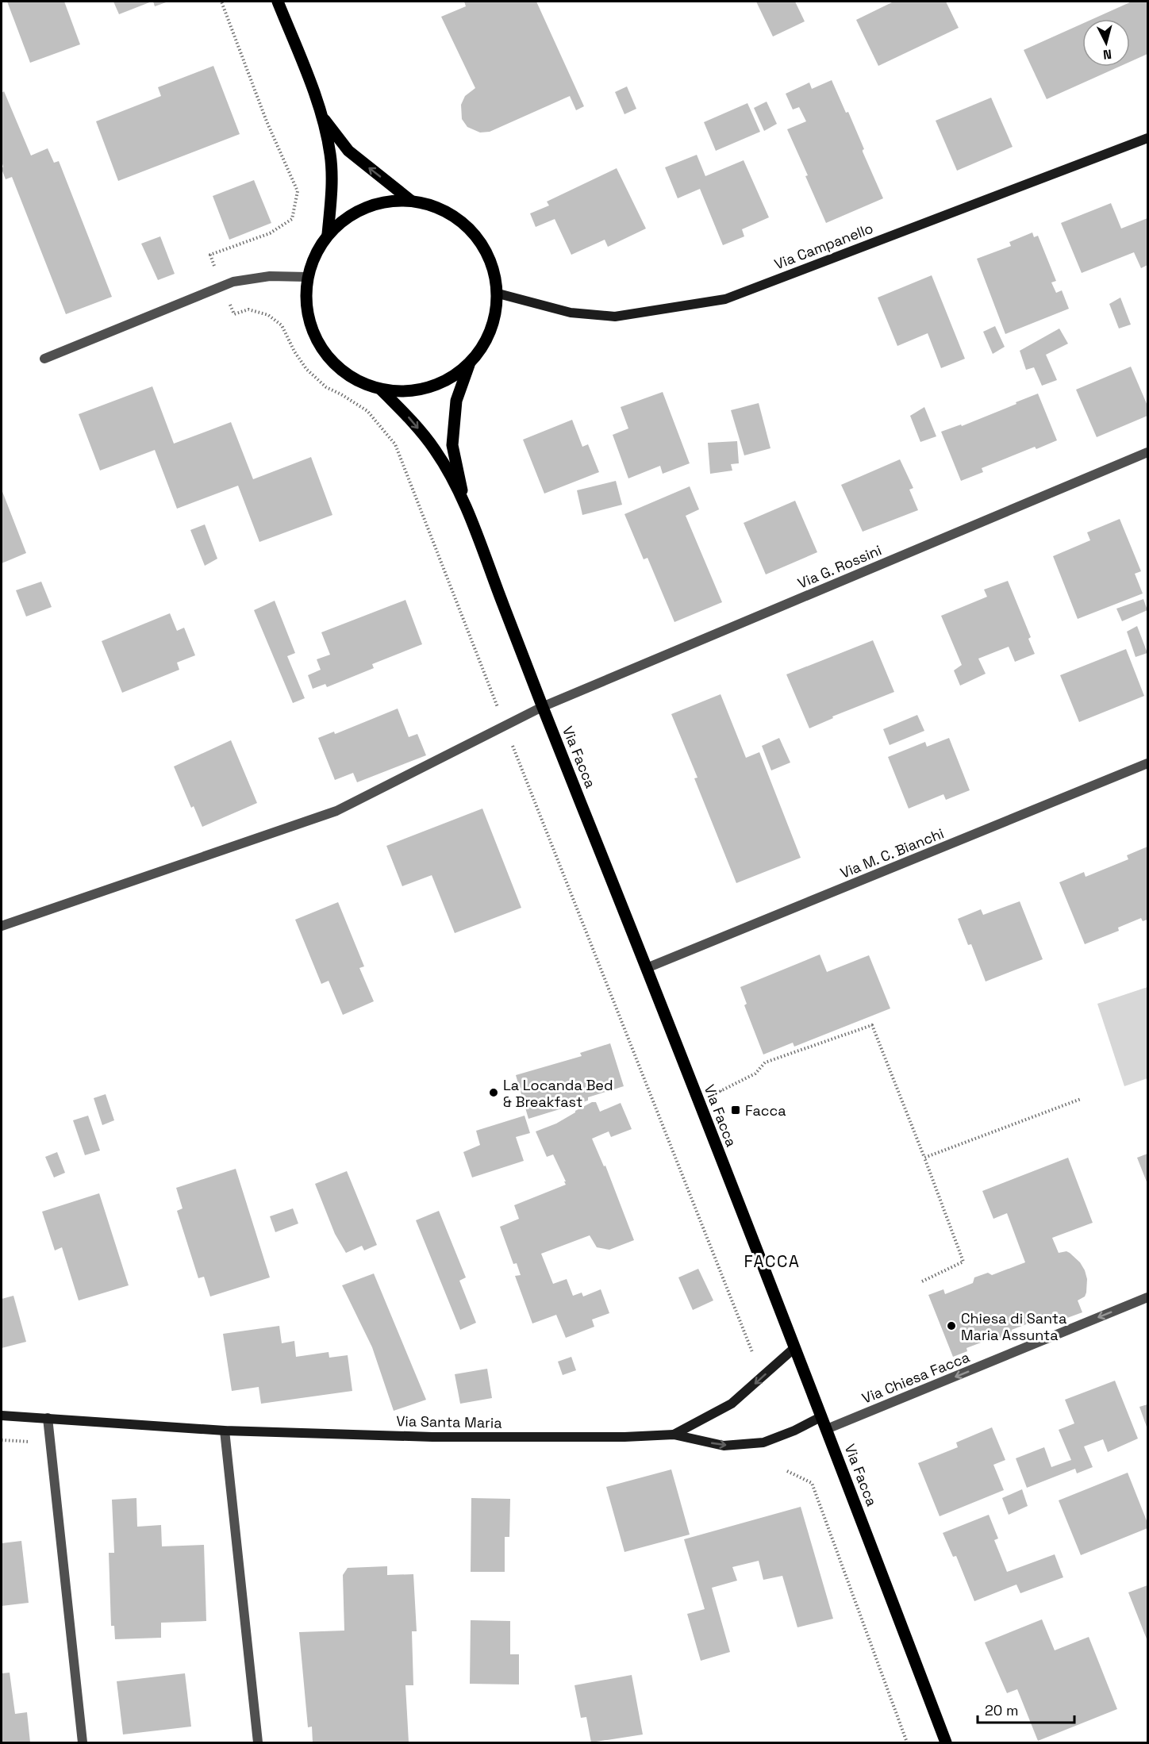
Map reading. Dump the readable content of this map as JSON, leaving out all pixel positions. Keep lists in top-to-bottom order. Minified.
{"streets":{"main road":["Via Campanello","Via Facca","Via Santa Maria"],"street":["Via G. Rossini","Via M. C. Bianchi","Via Chiesa Facca"]},"crossings":[["Via G. Rossini","Via Facca"],["Via Facca","Via M. C. Bianchi"],["Via Facca","Via Chiesa Facca"],["Via Facca","Via Santa Maria"]],"one_way":["Via Chiesa Facca"],"districts":["FACCA"],"places":{"other":["La Locanda Bed & Breakfast","Chiesa di Santa Maria Assunta"],"transit":["Facca"]},"scale_bar":"20 m","north":"bottom"}
